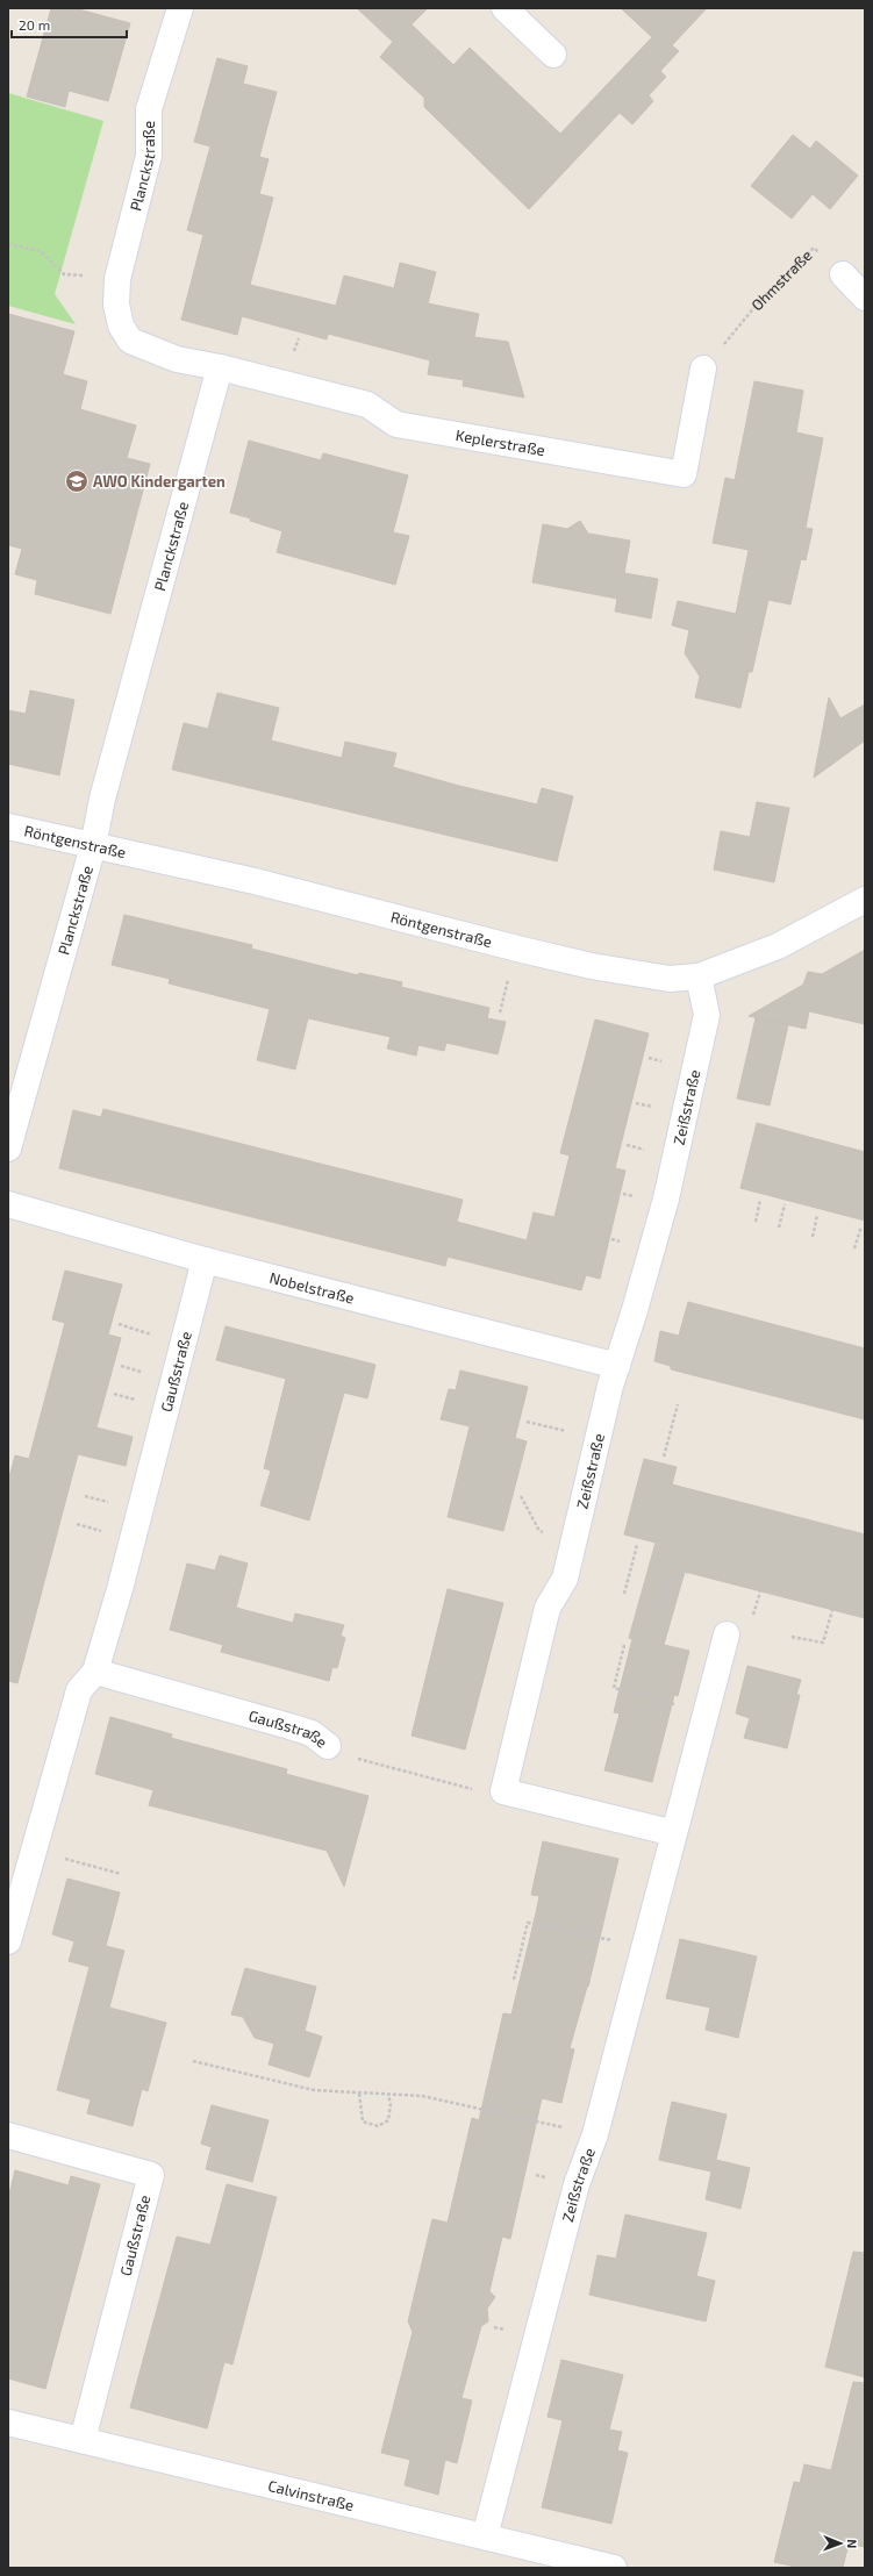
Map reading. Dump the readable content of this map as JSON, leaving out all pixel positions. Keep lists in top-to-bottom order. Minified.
{"streets":{"street":["Planckstraße","Keplerstraße","Röntgenstraße","Zeißstraße","Nobelstraße","Gaußstraße","Calvinstraße"],"path":["Ohmstraße"]},"crossings":[["Planckstraße","Keplerstraße"],["Planckstraße","Röntgenstraße"],["Ohmstraße","Keplerstraße"],["Röntgenstraße","Zeißstraße"],["Zeißstraße","Nobelstraße"],["Zeißstraße","Gaußstraße"],["Zeißstraße","Calvinstraße"],["Nobelstraße","Gaußstraße"],["Gaußstraße","Calvinstraße"]],"places":{"school or university":["AWO Kindergarten"]},"scale_bar":"20 m","north":"right"}
